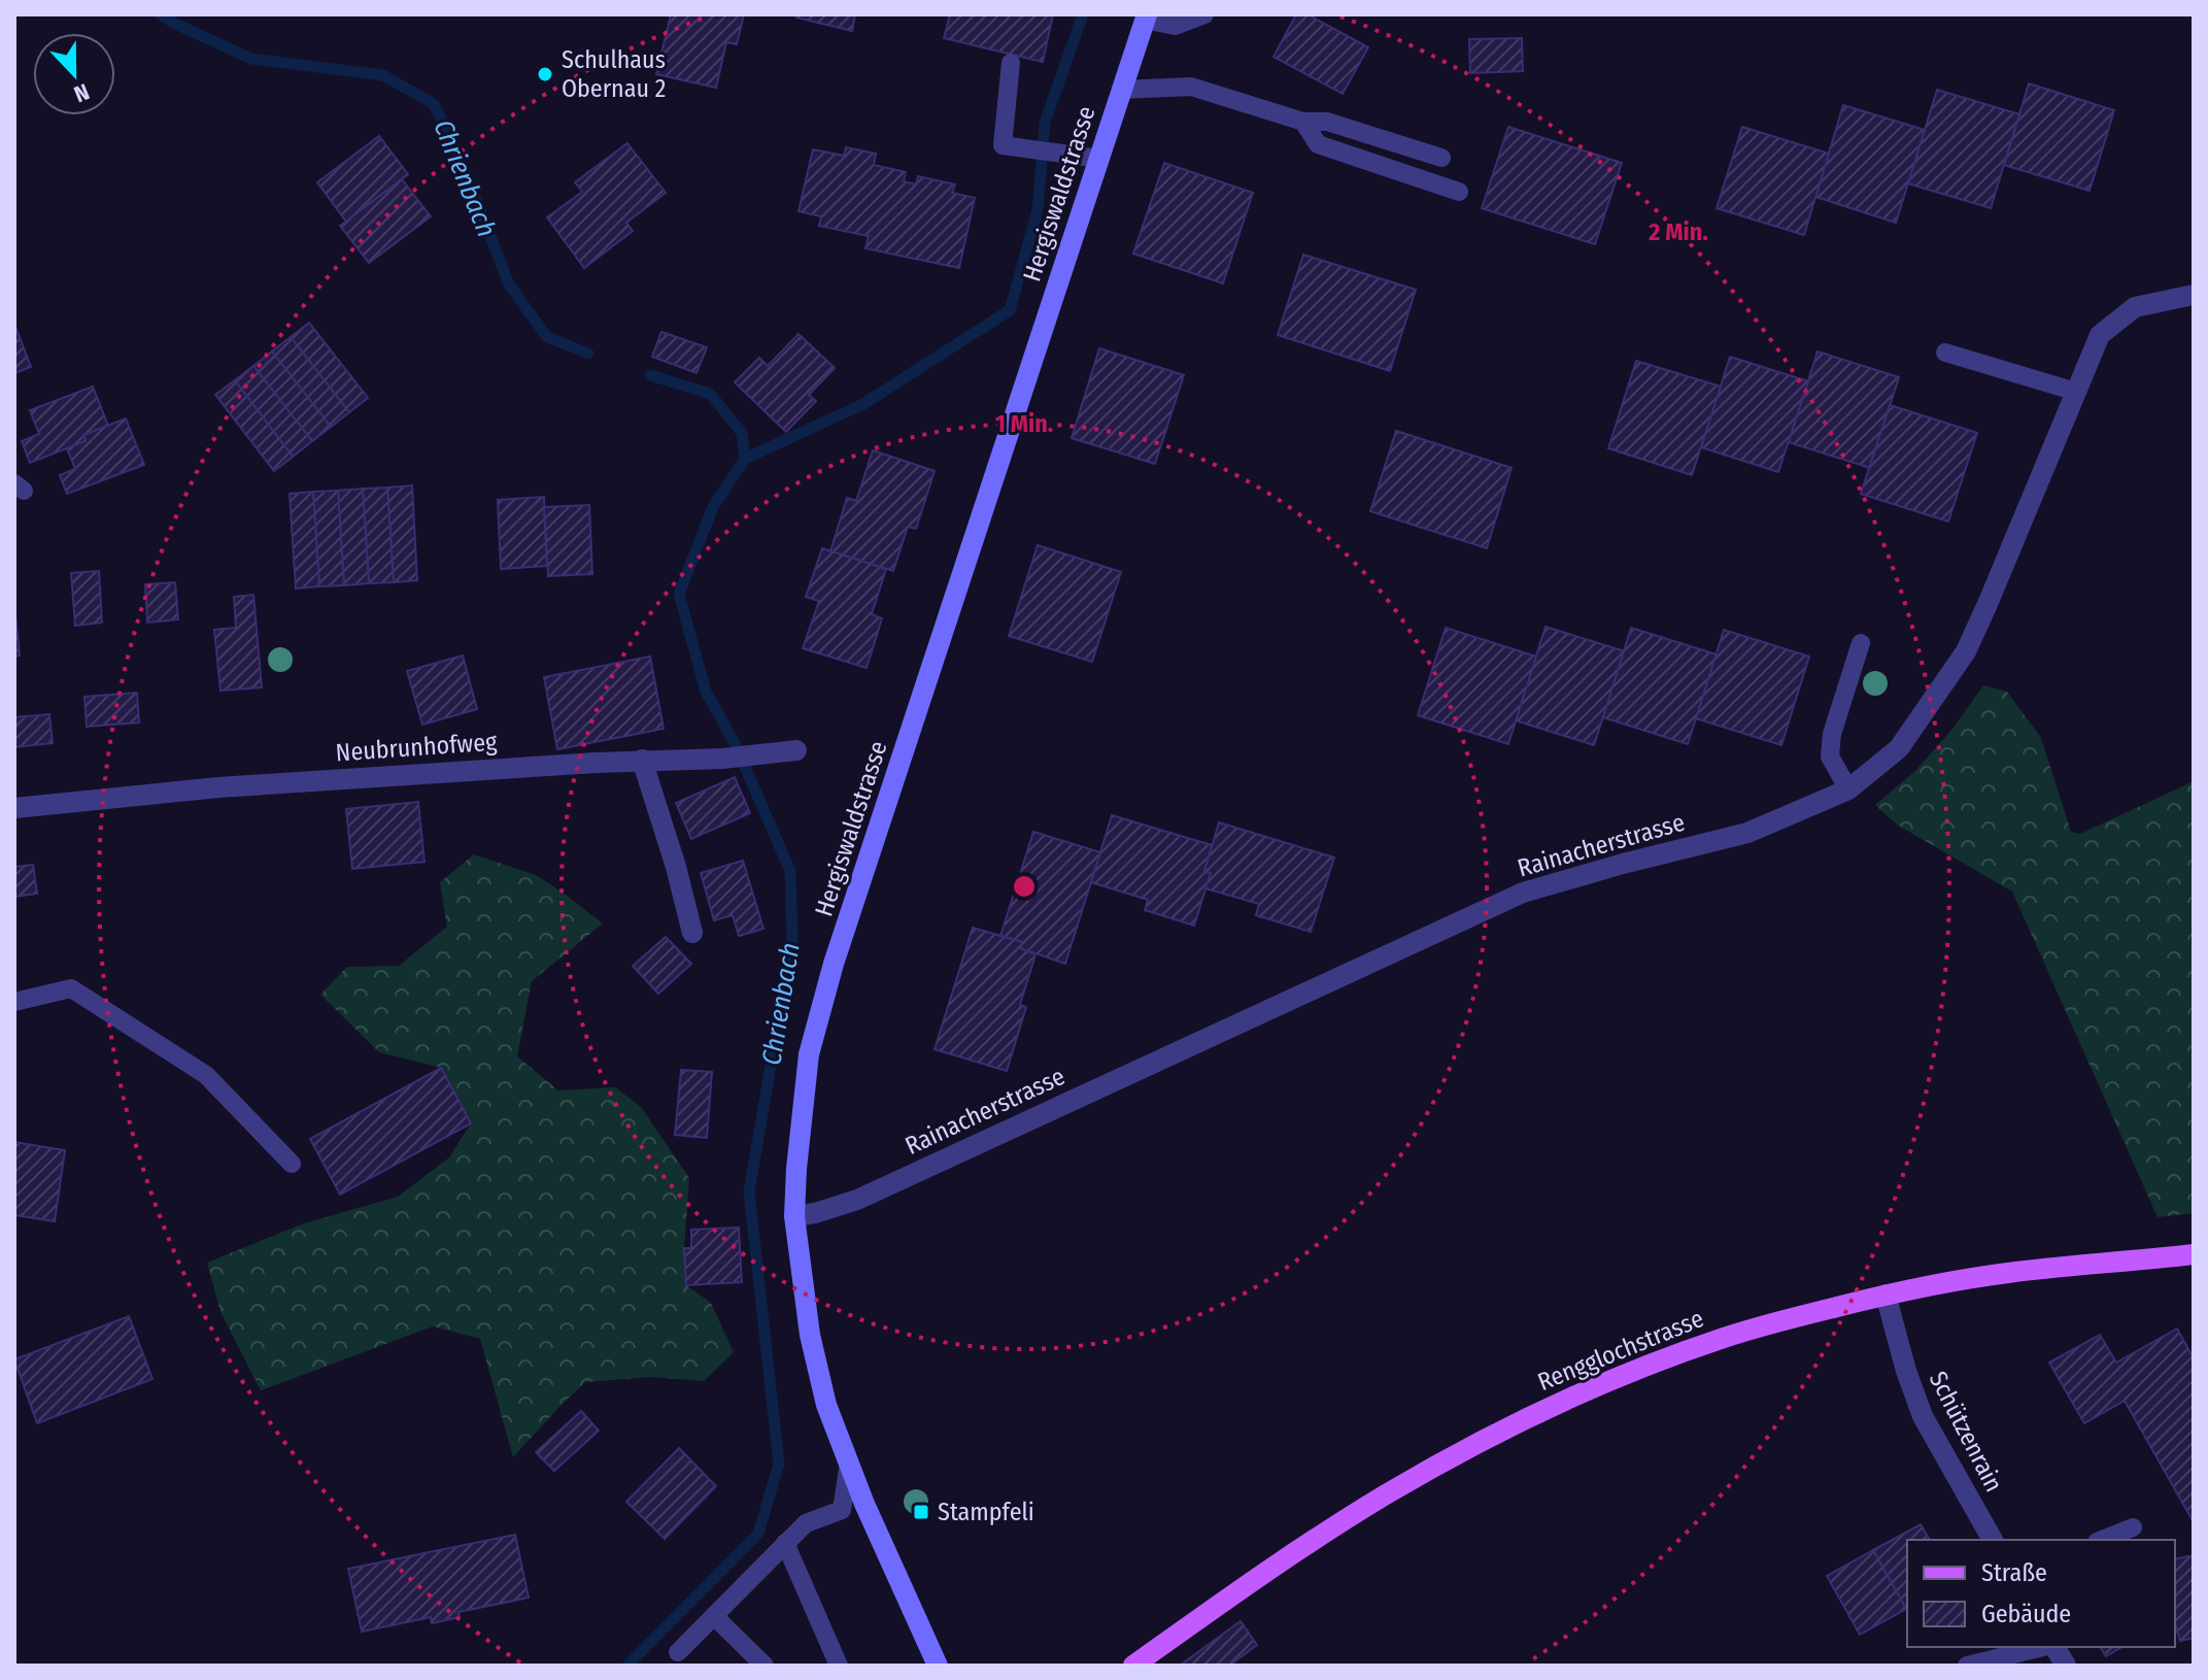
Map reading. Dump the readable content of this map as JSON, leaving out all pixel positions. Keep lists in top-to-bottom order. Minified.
{"streets":{"main road":["Rengglochstrasse"],"street":["Hergiswaldstrasse","Neubrunhofweg","Rainacherstrasse","Schützenrain"]},"crossings":[["Hergiswaldstrasse","Rainacherstrasse"],["Rengglochstrasse","Schützenrain"]],"water":["Chrienbach"],"places":{"other":["Schulhaus Obernau 2"],"transit":["Stampfeli"]},"legend":["Straße","Gebäude"],"north":"bottom","rings":["2 Min.","1 Min."]}
